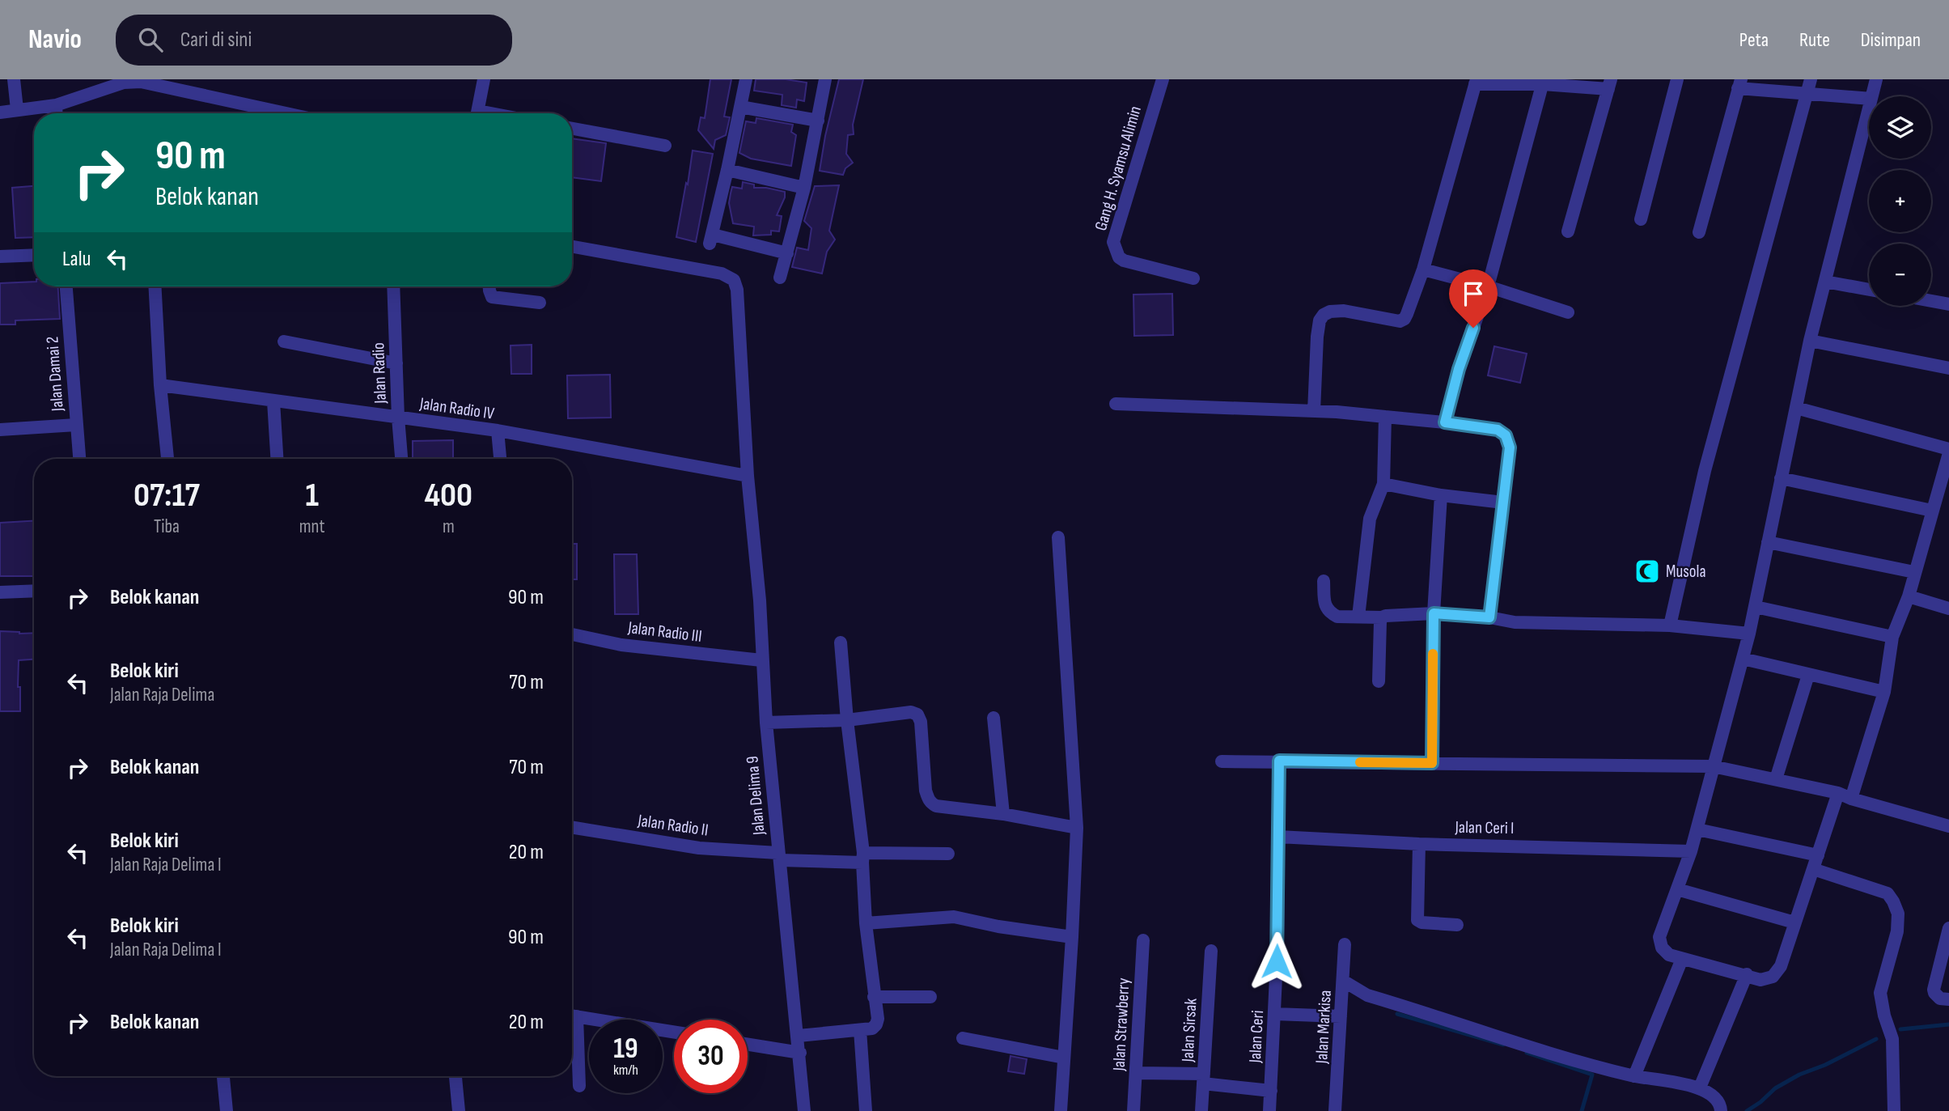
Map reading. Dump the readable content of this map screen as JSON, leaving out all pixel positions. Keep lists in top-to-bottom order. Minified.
{"streets":{"street":["Gang H. Syamsu Alimin","Jalan Radio","Jalan Damai 2","Jalan Radio IV","Jalan Radio III","Jalan Delima 9","Jalan Radio II","Jalan Ceri I","Jalan Strawberry","Jalan Markisa","Jalan Sirsak","Jalan Ceri"]},"crossings":[["Jalan Radio","Jalan Radio IV"],["Jalan Radio IV","Jalan Delima 9"],["Jalan Radio III","Jalan Delima 9"],["Jalan Delima 9","Jalan Radio II"],["Jalan Ceri I","Jalan Ceri"]],"places":{"mosque":["Musola"]},"page":{"header":"Navio","search":"Cari di sini","nav":["Peta","Rute","Disimpan"],"map_buttons":["+","−"],"turn":["90 m","Belok kanan"],"then":"Lalu","eta":["07:17","Tiba","1","mnt","400","m"],"list":[{"name":"Belok kanan","value":"90 m"},{"name":"Belok kiri","note":"Jalan Raja Delima","value":"70 m"},{"name":"Belok kanan","value":"70 m"},{"name":"Belok kiri","note":"Jalan Raja Delima I","value":"20 m"},{"name":"Belok kiri","note":"Jalan Raja Delima I","value":"90 m"},{"name":"Belok kanan","value":"20 m"}],"speed":"19 km/h","limit":"30"}}
